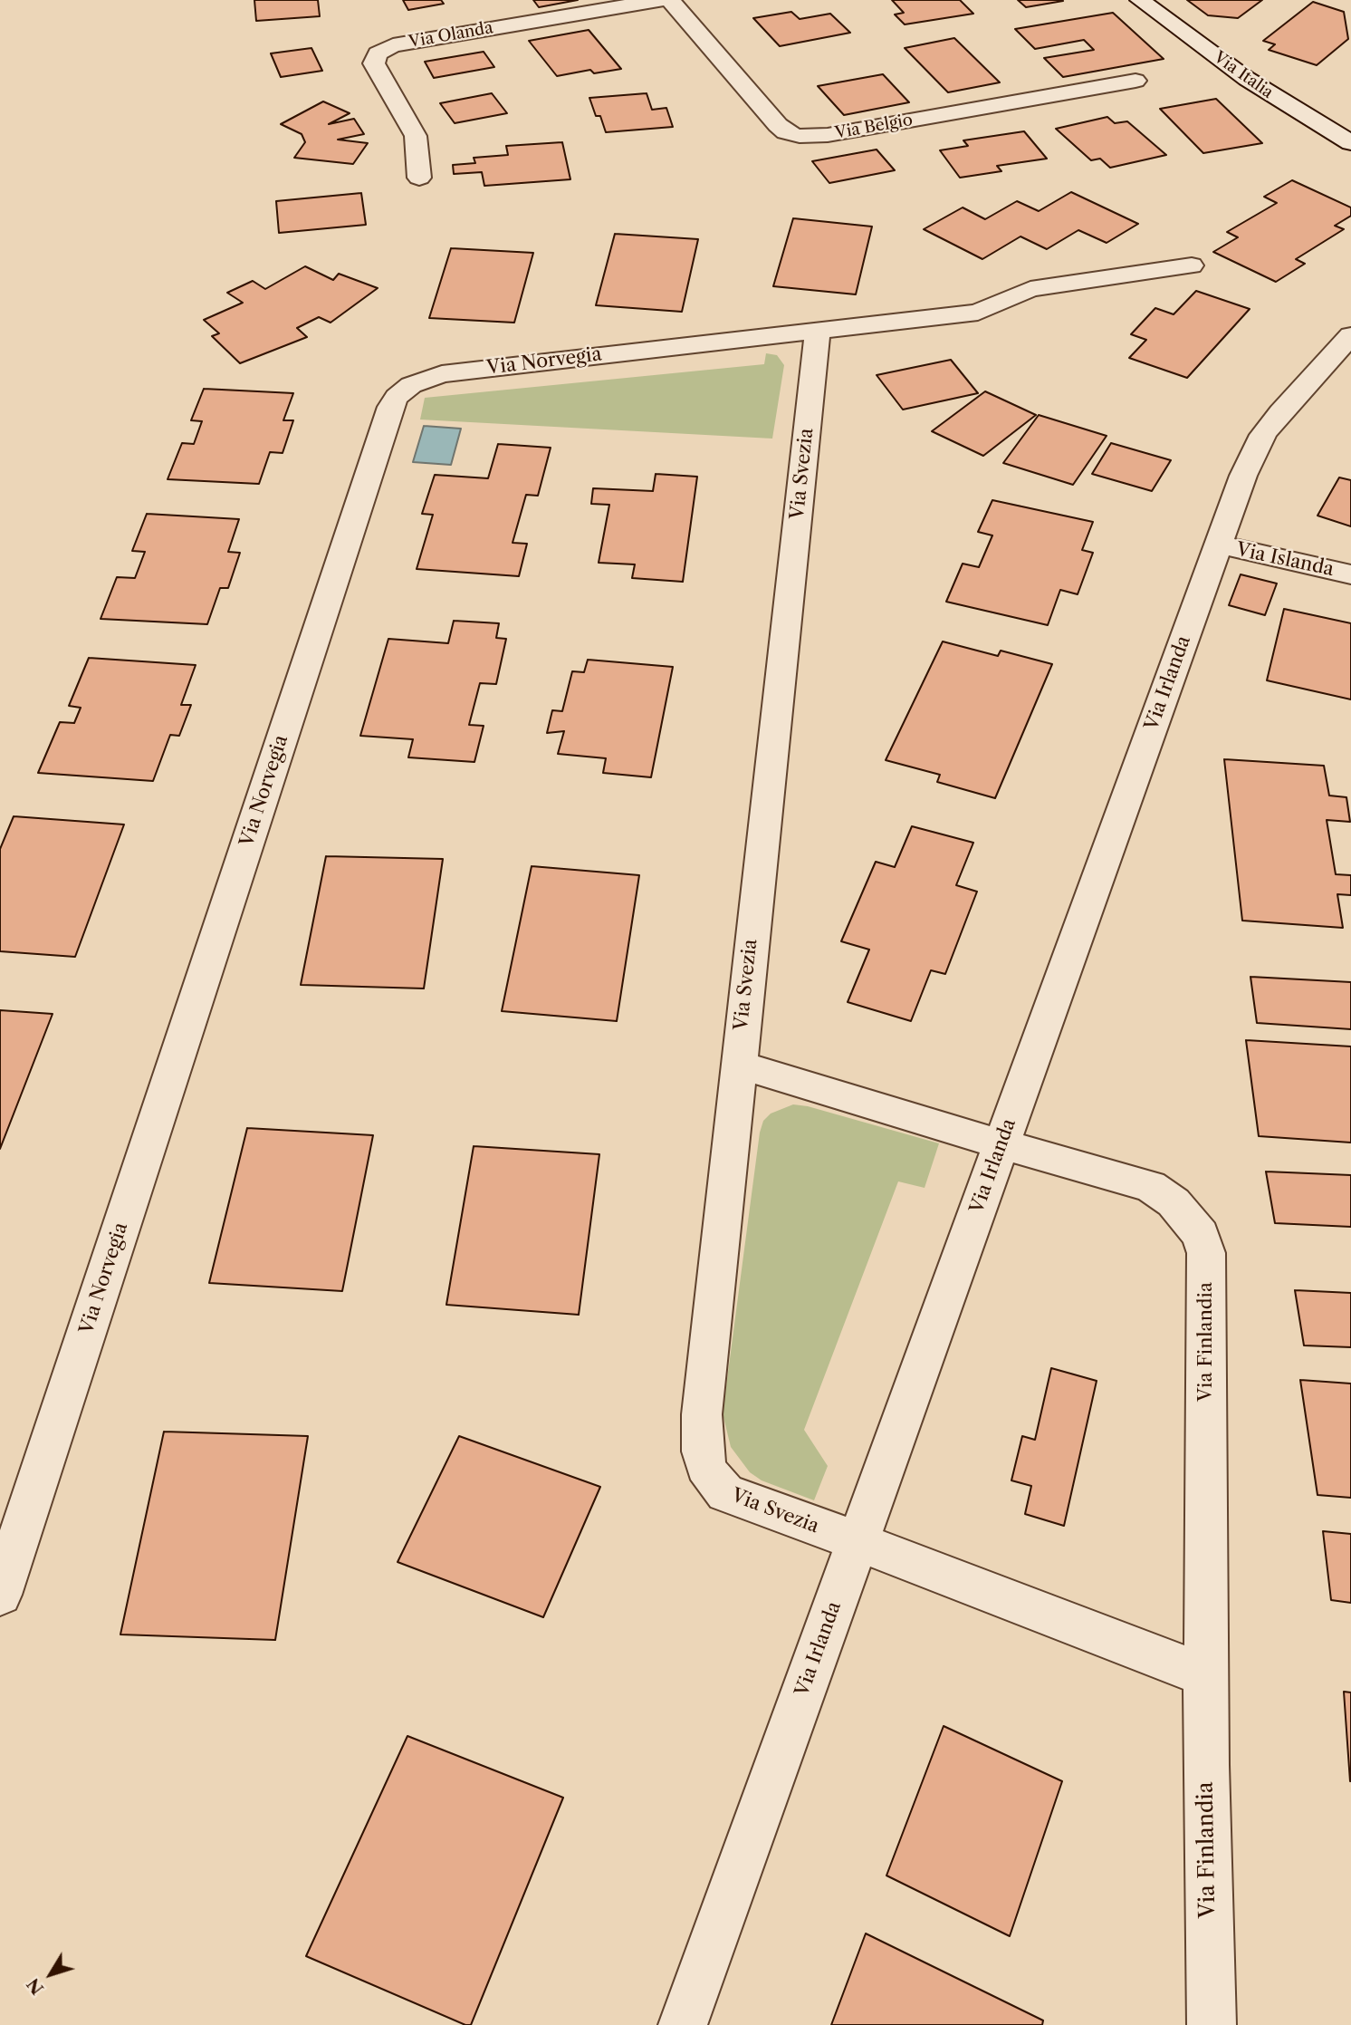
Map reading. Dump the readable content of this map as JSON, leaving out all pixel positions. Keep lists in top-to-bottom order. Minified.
{"streets":{"street":["Via Olanda","Via Italia","Via Belgio","Via Norvegia","Via Svezia","Via Islanda","Via Irlanda","Via Finlandia"]},"crossings":[["Via Norvegia","Via Svezia"],["Via Svezia","Via Irlanda"],["Via Svezia","Via Finlandia"],["Via Islanda","Via Irlanda"],["Via Irlanda","Via Finlandia"]],"north":"bottom left"}
